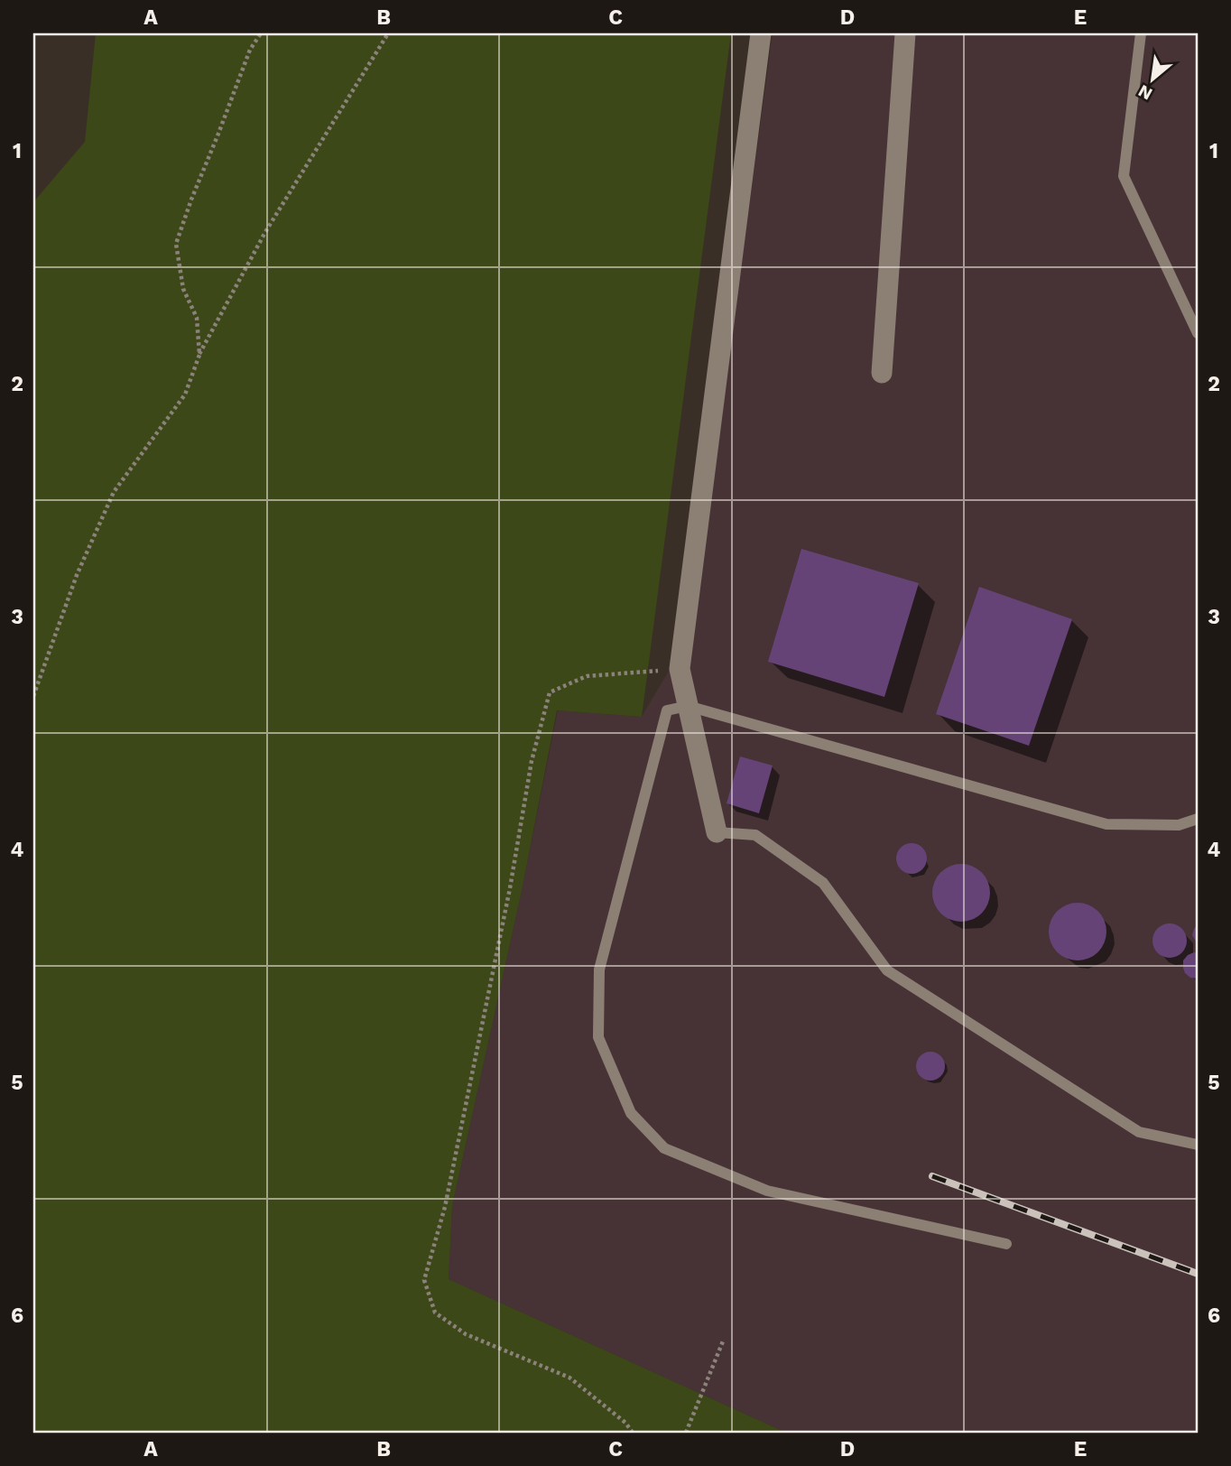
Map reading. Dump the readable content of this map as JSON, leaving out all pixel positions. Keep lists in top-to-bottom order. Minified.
{"north":"bottom left","grid":{"columns":["A","B","C","D","E"],"rows":["1","2","3","4","5","6"]}}
